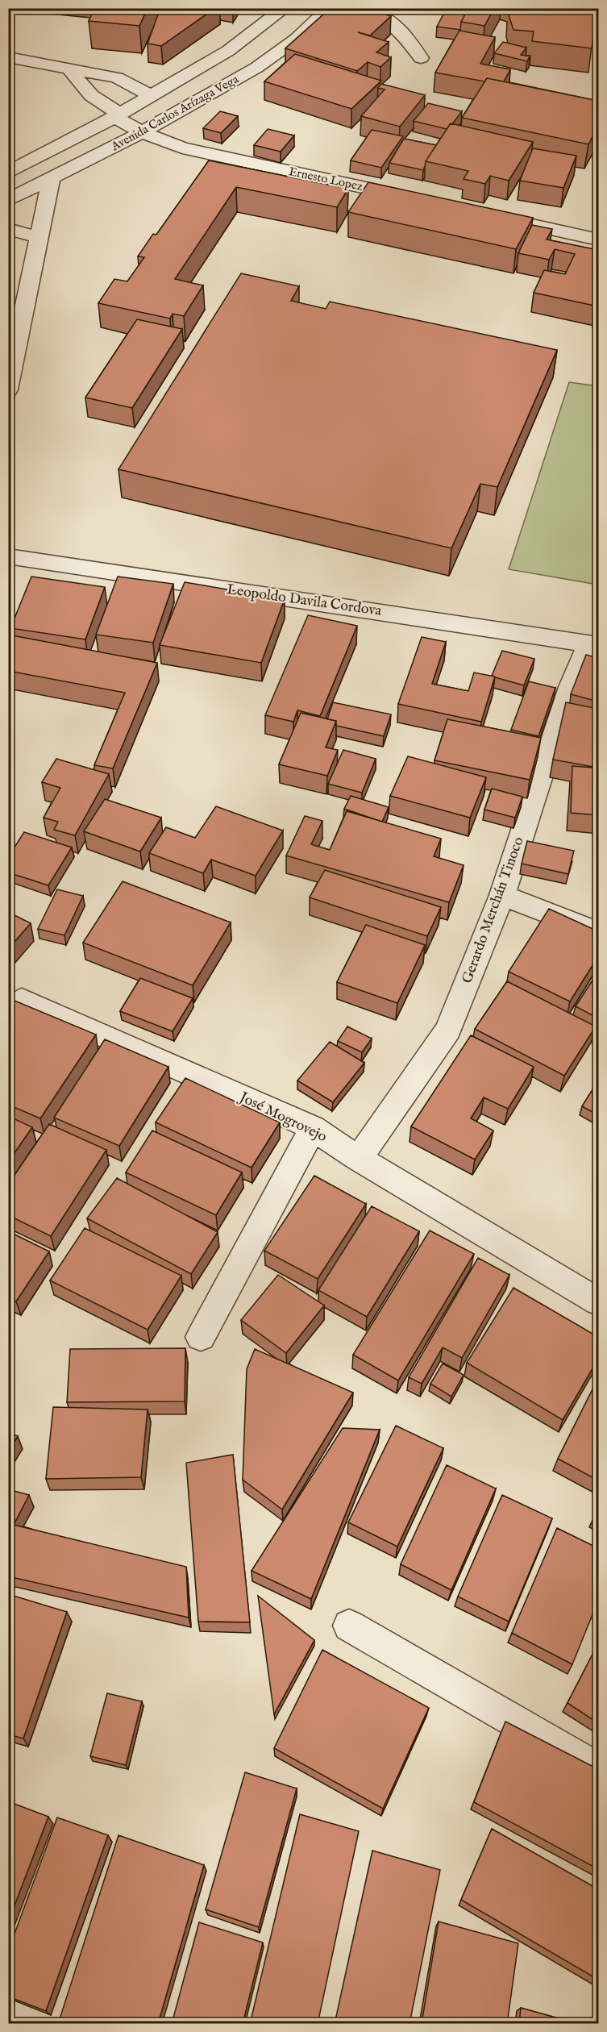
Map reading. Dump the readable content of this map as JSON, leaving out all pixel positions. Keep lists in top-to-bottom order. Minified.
{"streets":{"street":["Avenida Carlos Arízaga Vega","Ernesto Lopez","Leopoldo Davila Cordova","Gerardo Merchán Tinoco","José Mogrovejo"]},"crossings":[["Avenida Carlos Arízaga Vega","Ernesto Lopez"],["Leopoldo Davila Cordova","Gerardo Merchán Tinoco"],["Gerardo Merchán Tinoco","José Mogrovejo"]]}
